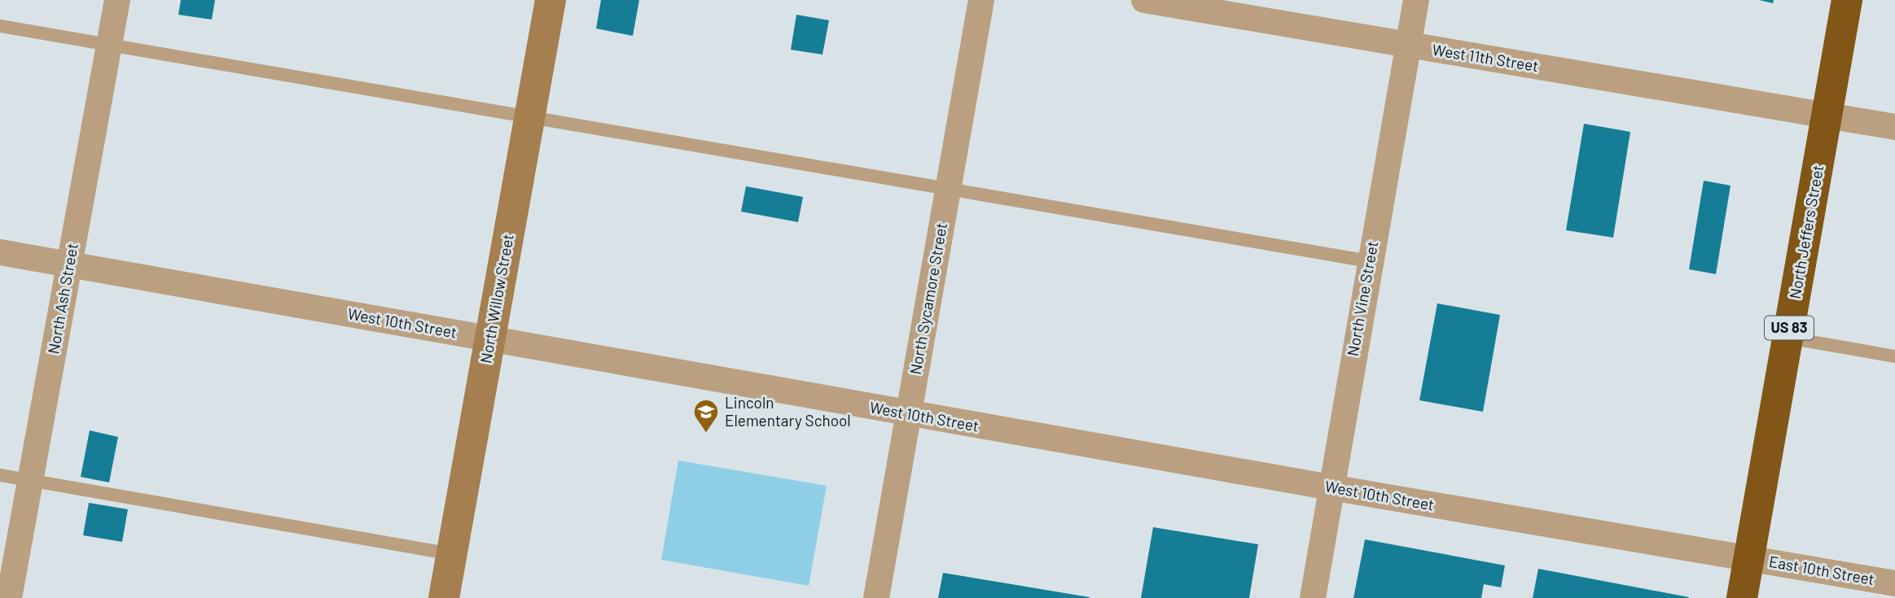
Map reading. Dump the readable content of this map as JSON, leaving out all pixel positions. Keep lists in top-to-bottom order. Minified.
{"streets":{"highway":["North Jeffers Street","US 83"],"main road":["North Willow Street"],"street":["West 11th Street","North Ash Street","North Sycamore Street","North Vine Street","West 10th Street","East 10th Street"]},"crossings":[["West 11th Street","North Jeffers Street"],["West 11th Street","North Vine Street"],["North Jeffers Street","West 10th Street"],["North Jeffers Street","East 10th Street"],["North Ash Street","West 10th Street"],["North Willow Street","West 10th Street"],["North Sycamore Street","West 10th Street"],["North Vine Street","West 10th Street"],["West 10th Street","East 10th Street"]],"places":{"school or university":["Lincoln Elementary School"]}}
